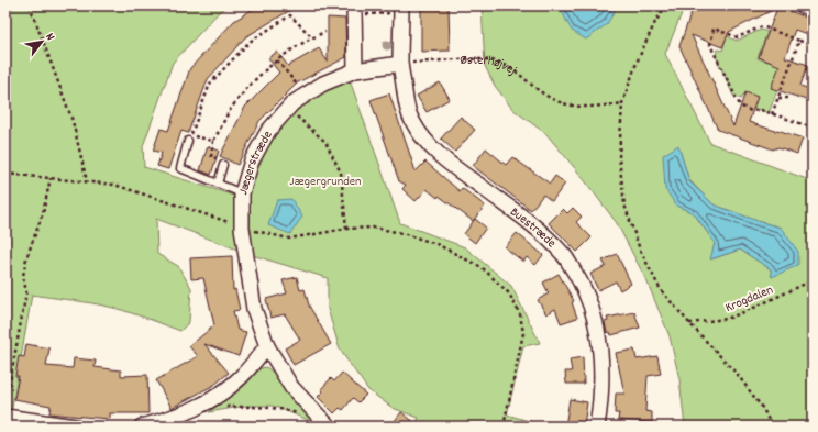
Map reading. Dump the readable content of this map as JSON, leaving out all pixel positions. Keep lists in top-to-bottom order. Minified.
{"streets":{"street":["Jægerstræde","Buestræde"],"path":["Østerhøjvej","Krogdalen"]},"crossings":[["Østerhøjvej","Jægerstræde"],["Østerhøjvej","Buestræde"],["Jægerstræde","Buestræde"]],"parks":["Jægergrunden"],"north":"top right"}
